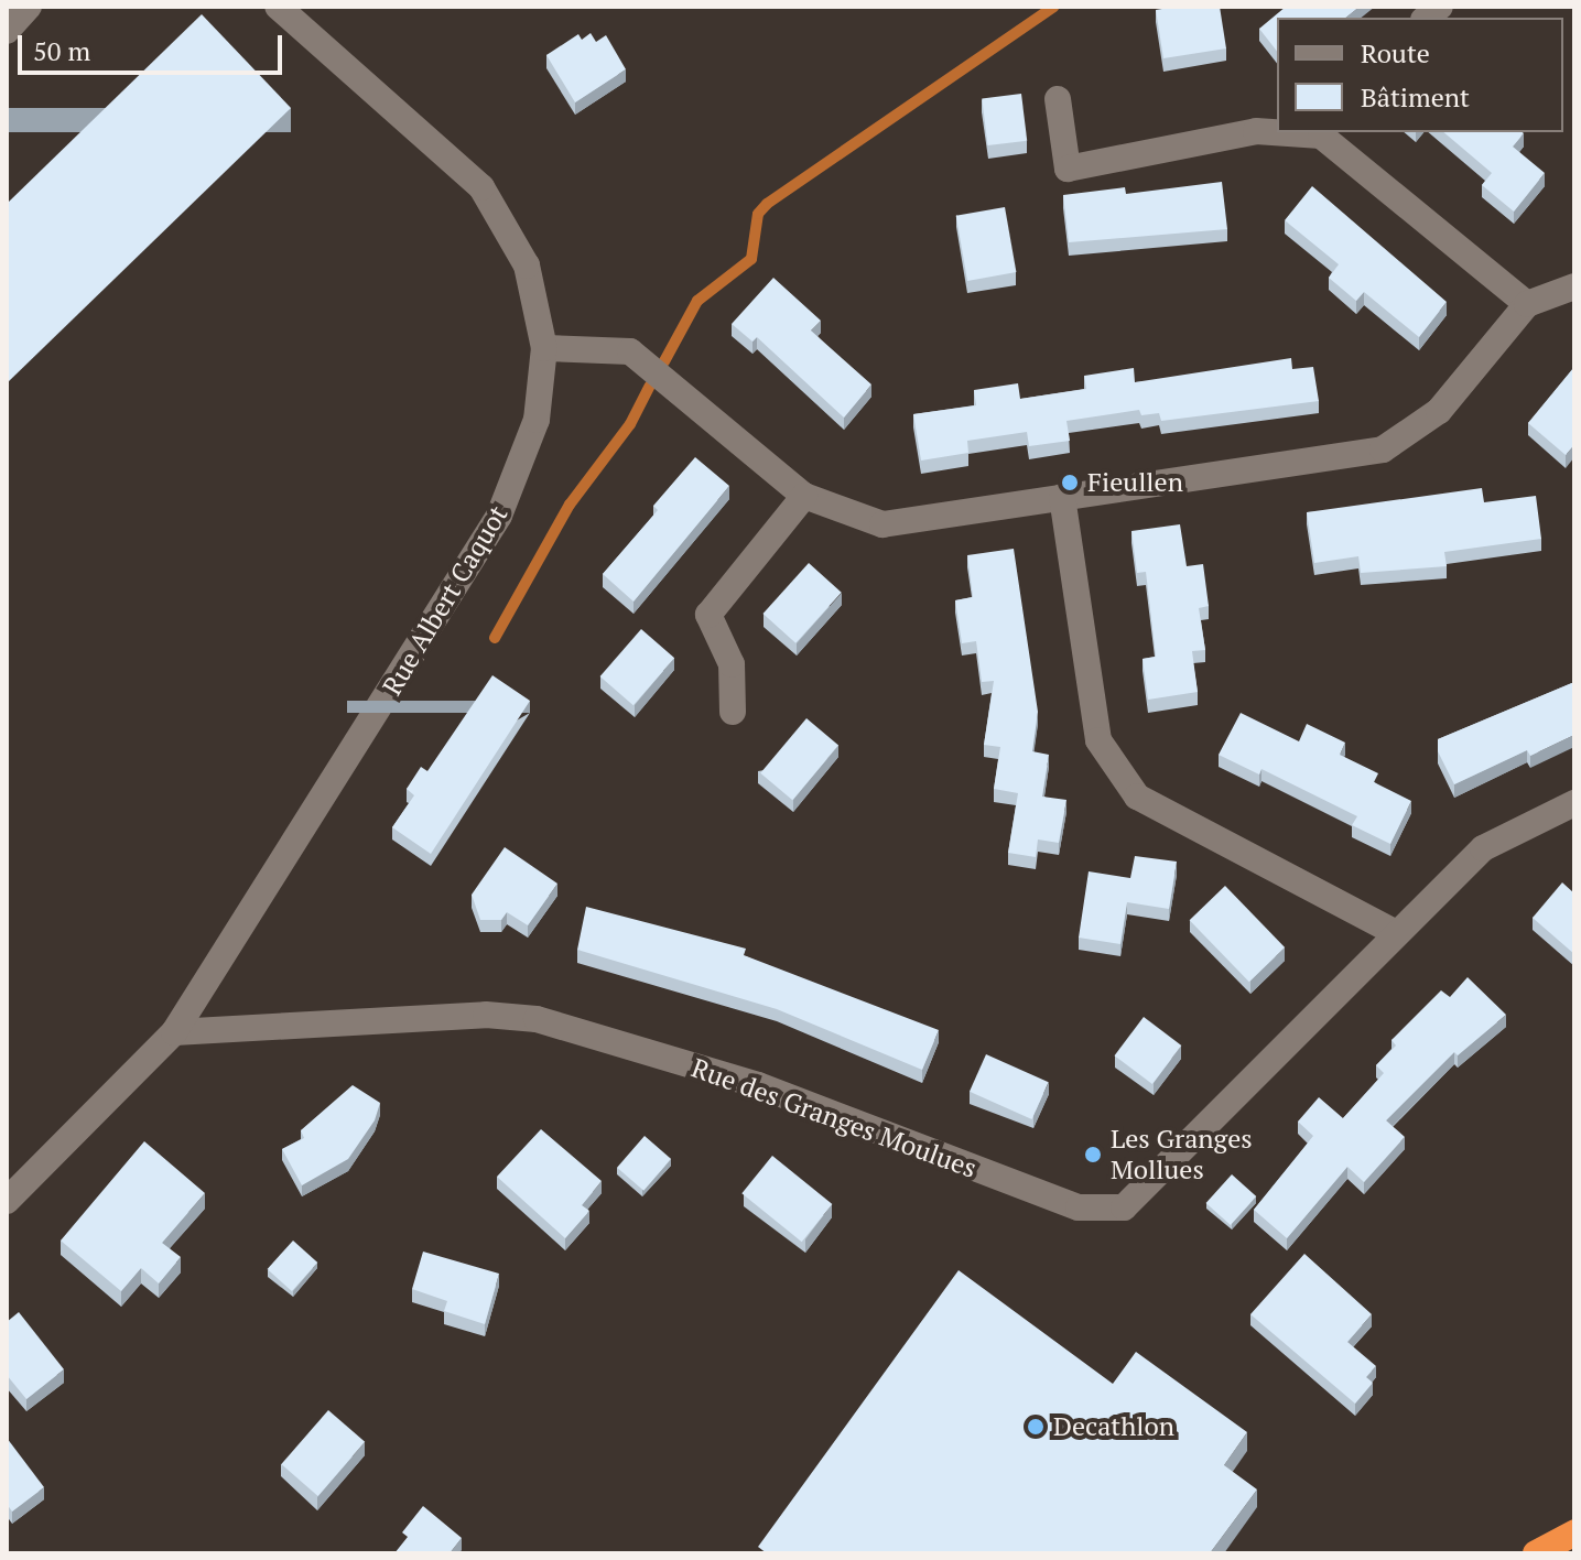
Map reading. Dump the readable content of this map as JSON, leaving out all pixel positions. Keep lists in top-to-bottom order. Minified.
{"streets":{"street":["Rue Albert Caquot","Rue des Granges Moulues"]},"crossings":[["Rue Albert Caquot","Rue des Granges Moulues"]],"places":["Fieullen","Les Granges Mollues","Decathlon"],"legend":["Route","Bâtiment"],"scale_bar":"50 m"}
